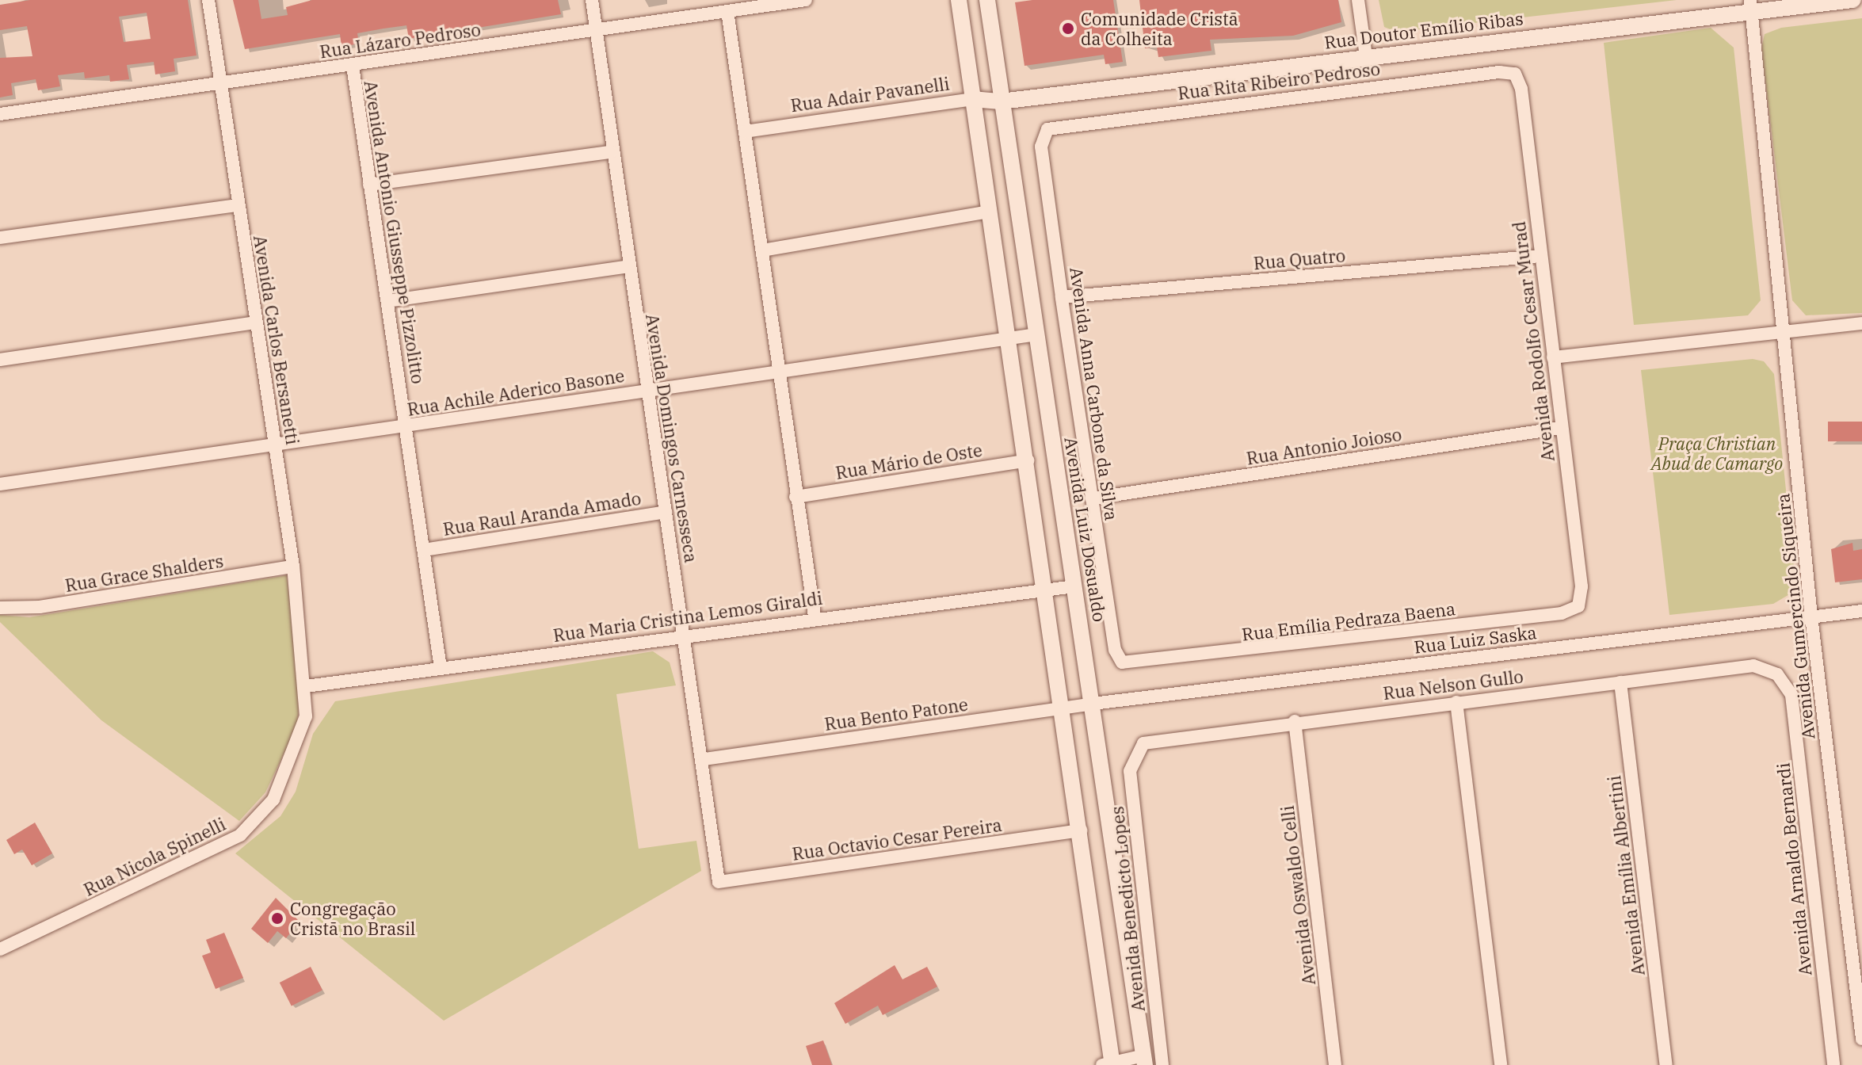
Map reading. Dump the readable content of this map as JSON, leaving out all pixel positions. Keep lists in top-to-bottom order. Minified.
{"streets":{"street":["Rua Doutor Emílio Ribas","Rua Lázaro Pedroso","Rua Rita Ribeiro Pedroso","Rua Adair Pavanelli","Avenida Antonio Giusseppe Pizzolitto","Rua Quatro","Avenida Carlos Bersanetti","Avenida Rodolfo Cesar Murad","Rua Achile Aderico Basone","Avenida Anna Carbone da Silva","Avenida Domingos Carnesseca","Rua Antonio Joioso","Rua Mário de Oste","Rua Raul Aranda Amado","Avenida Luiz Dosualdo","Rua Grace Shalders","Rua Maria Cristina Lemos Giraldi","Avenida Gumercindo Siqueira","Rua Emília Pedraza Baena","Rua Luiz Saska","Rua Nelson Gullo","Rua Bento Patone","Rua Octavio Cesar Pereira","Rua Nicola Spinelli","Avenida Arnaldo Bernardi","Avenida Emília Albertini","Avenida Oswaldo Celli","Avenida Benedicto Lopes"]},"crossings":[["Rua Doutor Emílio Ribas","Rua Adair Pavanelli"],["Rua Doutor Emílio Ribas","Avenida Luiz Dosualdo"],["Rua Doutor Emílio Ribas","Avenida Gumercindo Siqueira"],["Rua Lázaro Pedroso","Avenida Antonio Giusseppe Pizzolitto"],["Rua Lázaro Pedroso","Avenida Carlos Bersanetti"],["Rua Lázaro Pedroso","Avenida Domingos Carnesseca"],["Rua Rita Ribeiro Pedroso","Avenida Rodolfo Cesar Murad"],["Rua Rita Ribeiro Pedroso","Avenida Anna Carbone da Silva"],["Rua Adair Pavanelli","Avenida Luiz Dosualdo"],["Avenida Antonio Giusseppe Pizzolitto","Rua Achile Aderico Basone"],["Avenida Antonio Giusseppe Pizzolitto","Rua Raul Aranda Amado"],["Avenida Antonio Giusseppe Pizzolitto","Rua Maria Cristina Lemos Giraldi"],["Rua Quatro","Avenida Rodolfo Cesar Murad"],["Rua Quatro","Avenida Anna Carbone da Silva"],["Avenida Carlos Bersanetti","Rua Achile Aderico Basone"],["Avenida Carlos Bersanetti","Rua Grace Shalders"],["Avenida Carlos Bersanetti","Rua Maria Cristina Lemos Giraldi"],["Avenida Carlos Bersanetti","Rua Nicola Spinelli"],["Avenida Rodolfo Cesar Murad","Rua Antonio Joioso"],["Avenida Rodolfo Cesar Murad","Rua Emília Pedraza Baena"],["Rua Achile Aderico Basone","Avenida Domingos Carnesseca"],["Rua Achile Aderico Basone","Avenida Luiz Dosualdo"],["Avenida Anna Carbone da Silva","Rua Antonio Joioso"],["Avenida Anna Carbone da Silva","Rua Emília Pedraza Baena"],["Avenida Domingos Carnesseca","Rua Raul Aranda Amado"],["Avenida Domingos Carnesseca","Rua Maria Cristina Lemos Giraldi"],["Avenida Domingos Carnesseca","Rua Bento Patone"],["Avenida Domingos Carnesseca","Rua Octavio Cesar Pereira"],["Avenida Luiz Dosualdo","Rua Maria Cristina Lemos Giraldi"],["Avenida Luiz Dosualdo","Rua Luiz Saska"],["Avenida Luiz Dosualdo","Rua Bento Patone"],["Rua Maria Cristina Lemos Giraldi","Rua Nicola Spinelli"],["Avenida Gumercindo Siqueira","Rua Luiz Saska"],["Rua Luiz Saska","Rua Bento Patone"],["Rua Nelson Gullo","Avenida Arnaldo Bernardi"],["Rua Nelson Gullo","Avenida Emília Albertini"],["Rua Nelson Gullo","Avenida Oswaldo Celli"],["Rua Nelson Gullo","Avenida Benedicto Lopes"]],"parks":["Praça Christian Abud de Camargo"],"places":["Comunidade Cristã da Colheita","Congregação Cristã no Brasil"]}
